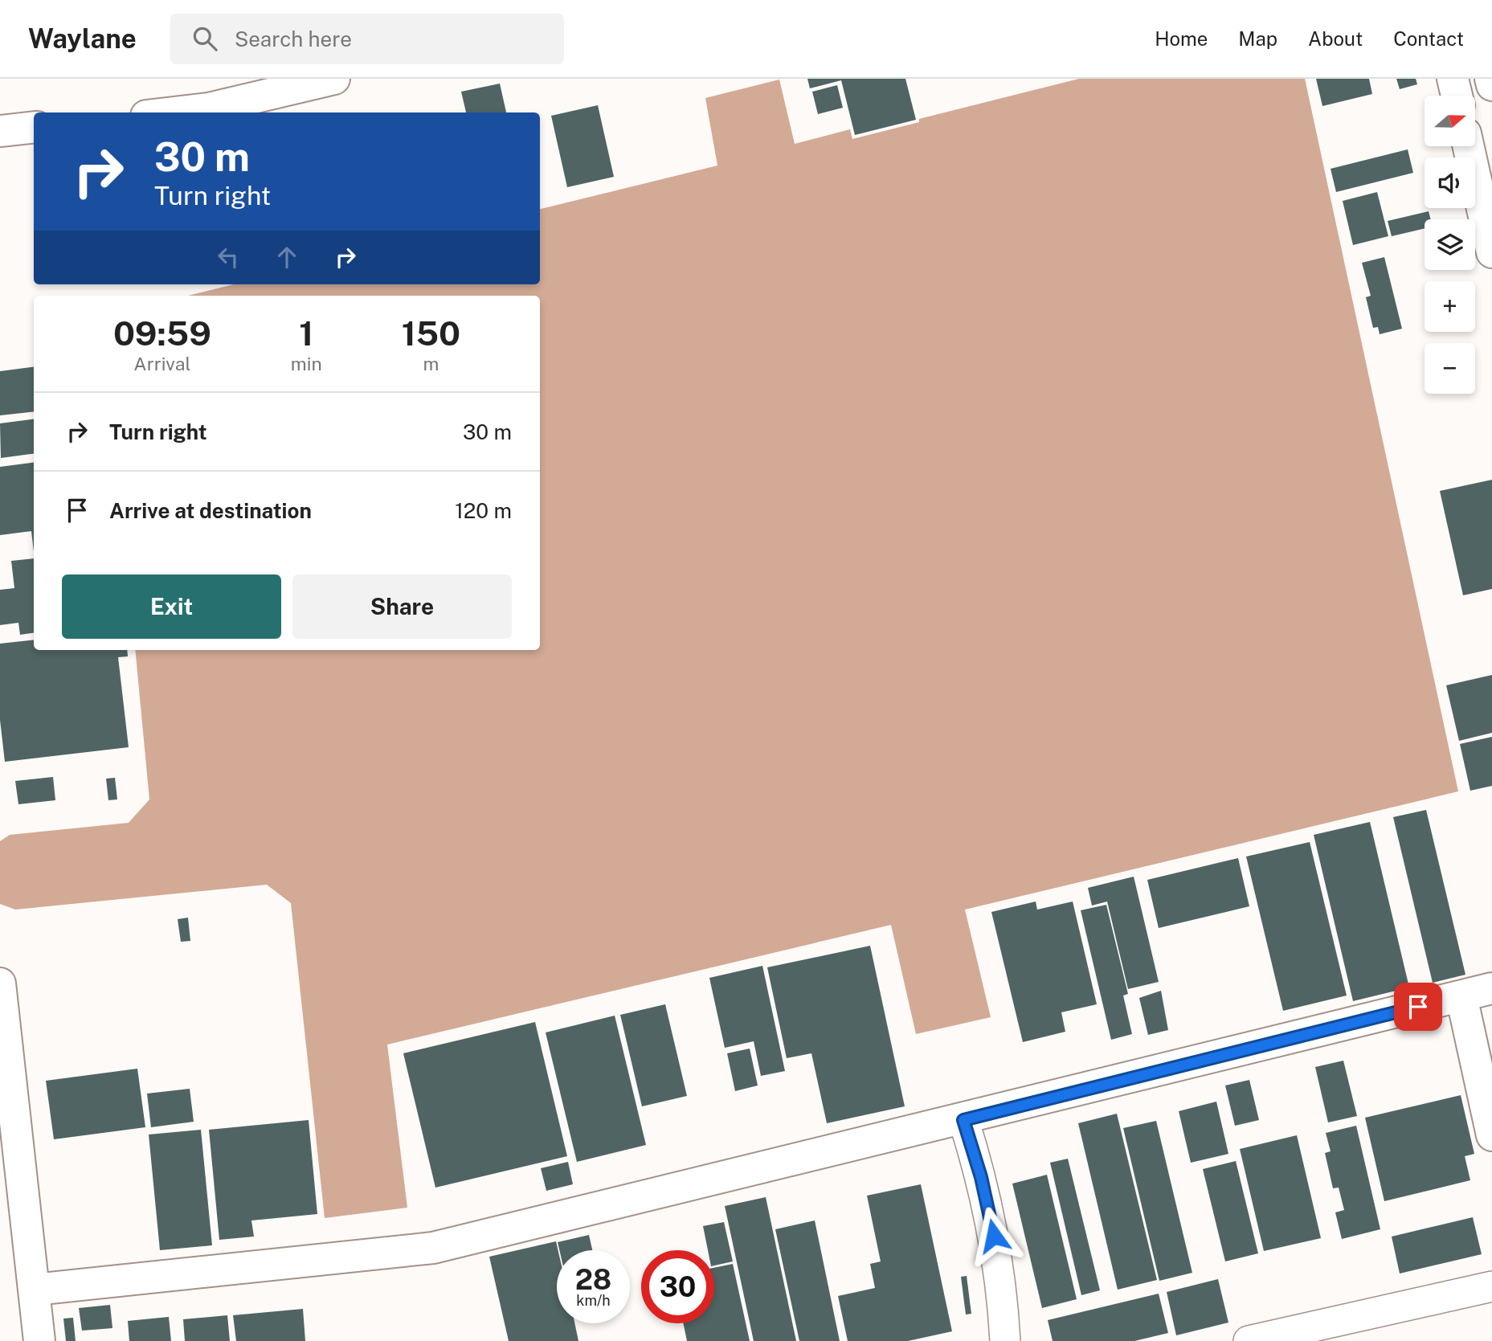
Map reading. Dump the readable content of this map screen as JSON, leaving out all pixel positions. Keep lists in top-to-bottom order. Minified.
{"north":"right","page":{"header":"Waylane","search":"Search here","nav":["Home","Map","About","Contact"],"map_buttons":["+","−"],"turn":["30 m","Turn right"],"eta":["09:59","Arrival","1","min","150","m"],"list":[{"name":"Turn right","value":"30 m"},{"name":"Arrive at destination","value":"120 m"}],"buttons":["Exit","Share"],"speed":"28 km/h","limit":"30"}}
